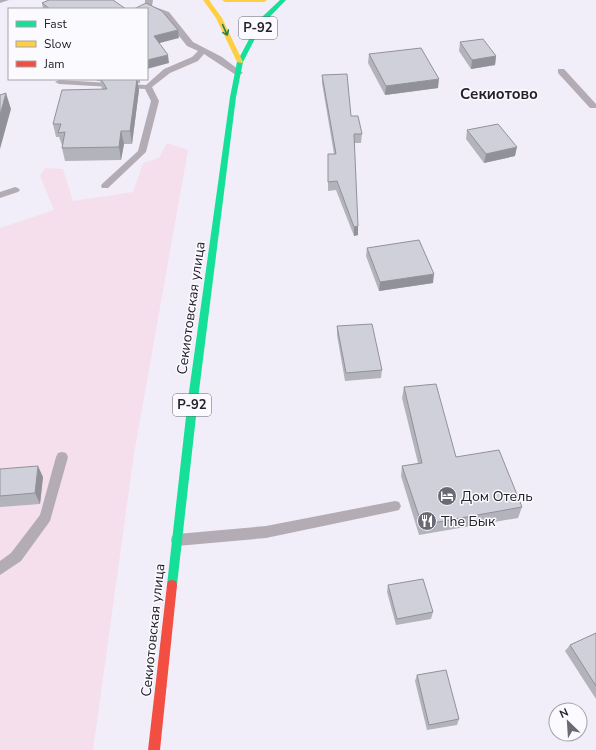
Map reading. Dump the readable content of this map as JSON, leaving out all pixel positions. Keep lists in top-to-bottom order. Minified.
{"streets":{"main road":["Р-92","Секиотовская улица"]},"crossings":[["Р-92","Секиотовская улица"]],"districts":["Секиотово"],"places":{"hotel":["Дом Отель"],"restaurant":["The Бык"]},"legend":["Fast","Slow","Jam"],"north":"top left"}
